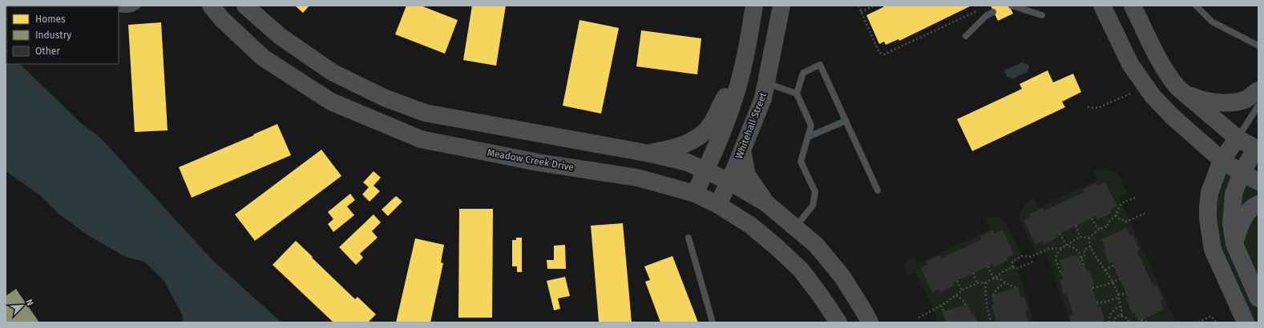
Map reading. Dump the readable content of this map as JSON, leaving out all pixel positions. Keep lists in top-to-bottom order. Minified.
{"streets":{"street":["Whitehall Street","Meadow Creek Drive"]},"crossings":[["Whitehall Street","Meadow Creek Drive"]],"legend":["Homes","Industry","Other"],"north":"top right"}
